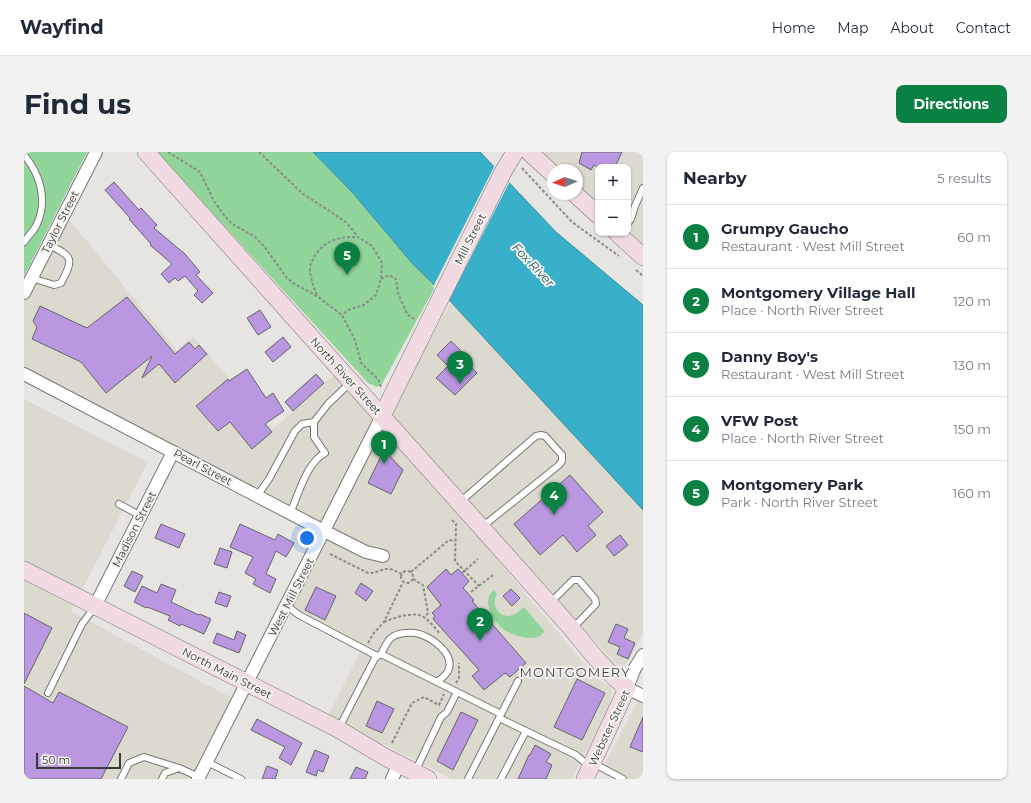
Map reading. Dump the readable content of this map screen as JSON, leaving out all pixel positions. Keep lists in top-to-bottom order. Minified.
{"streets":{"street":["Taylor Street","Mill Street","North River Street","Pearl Street","Madison Street","West Mill Street","North Main Street","Webster Street"]},"crossings":[["Mill Street","West Mill Street"],["North River Street","West Mill Street"],["North River Street","Webster Street"],["Pearl Street","Madison Street"],["Pearl Street","West Mill Street"],["Madison Street","North Main Street"],["West Mill Street","North Main Street"]],"districts":["MONTGOMERY"],"water":["Fox River"],"scale_bar":"50 m","north":"left","page":{"header":"Wayfind","nav":["Home","Map","About","Contact"],"buttons":"Directions","title":"Find us","heading":["Nearby","5 results"],"map_buttons":["+","−"],"list":[{"mark":"1","name":"Grumpy Gaucho","note":"Restaurant · West Mill Street","value":"60 m"},{"mark":"2","name":"Montgomery Village Hall","note":"Place · North River Street","value":"120 m"},{"mark":"3","name":"Danny Boy's","note":"Restaurant · West Mill Street","value":"130 m"},{"mark":"4","name":"VFW Post","note":"Place · North River Street","value":"150 m"},{"mark":"5","name":"Montgomery Park","note":"Park · North River Street","value":"160 m"}],"pins":["5","3","1","4","2"],"scale":"50 m"}}
